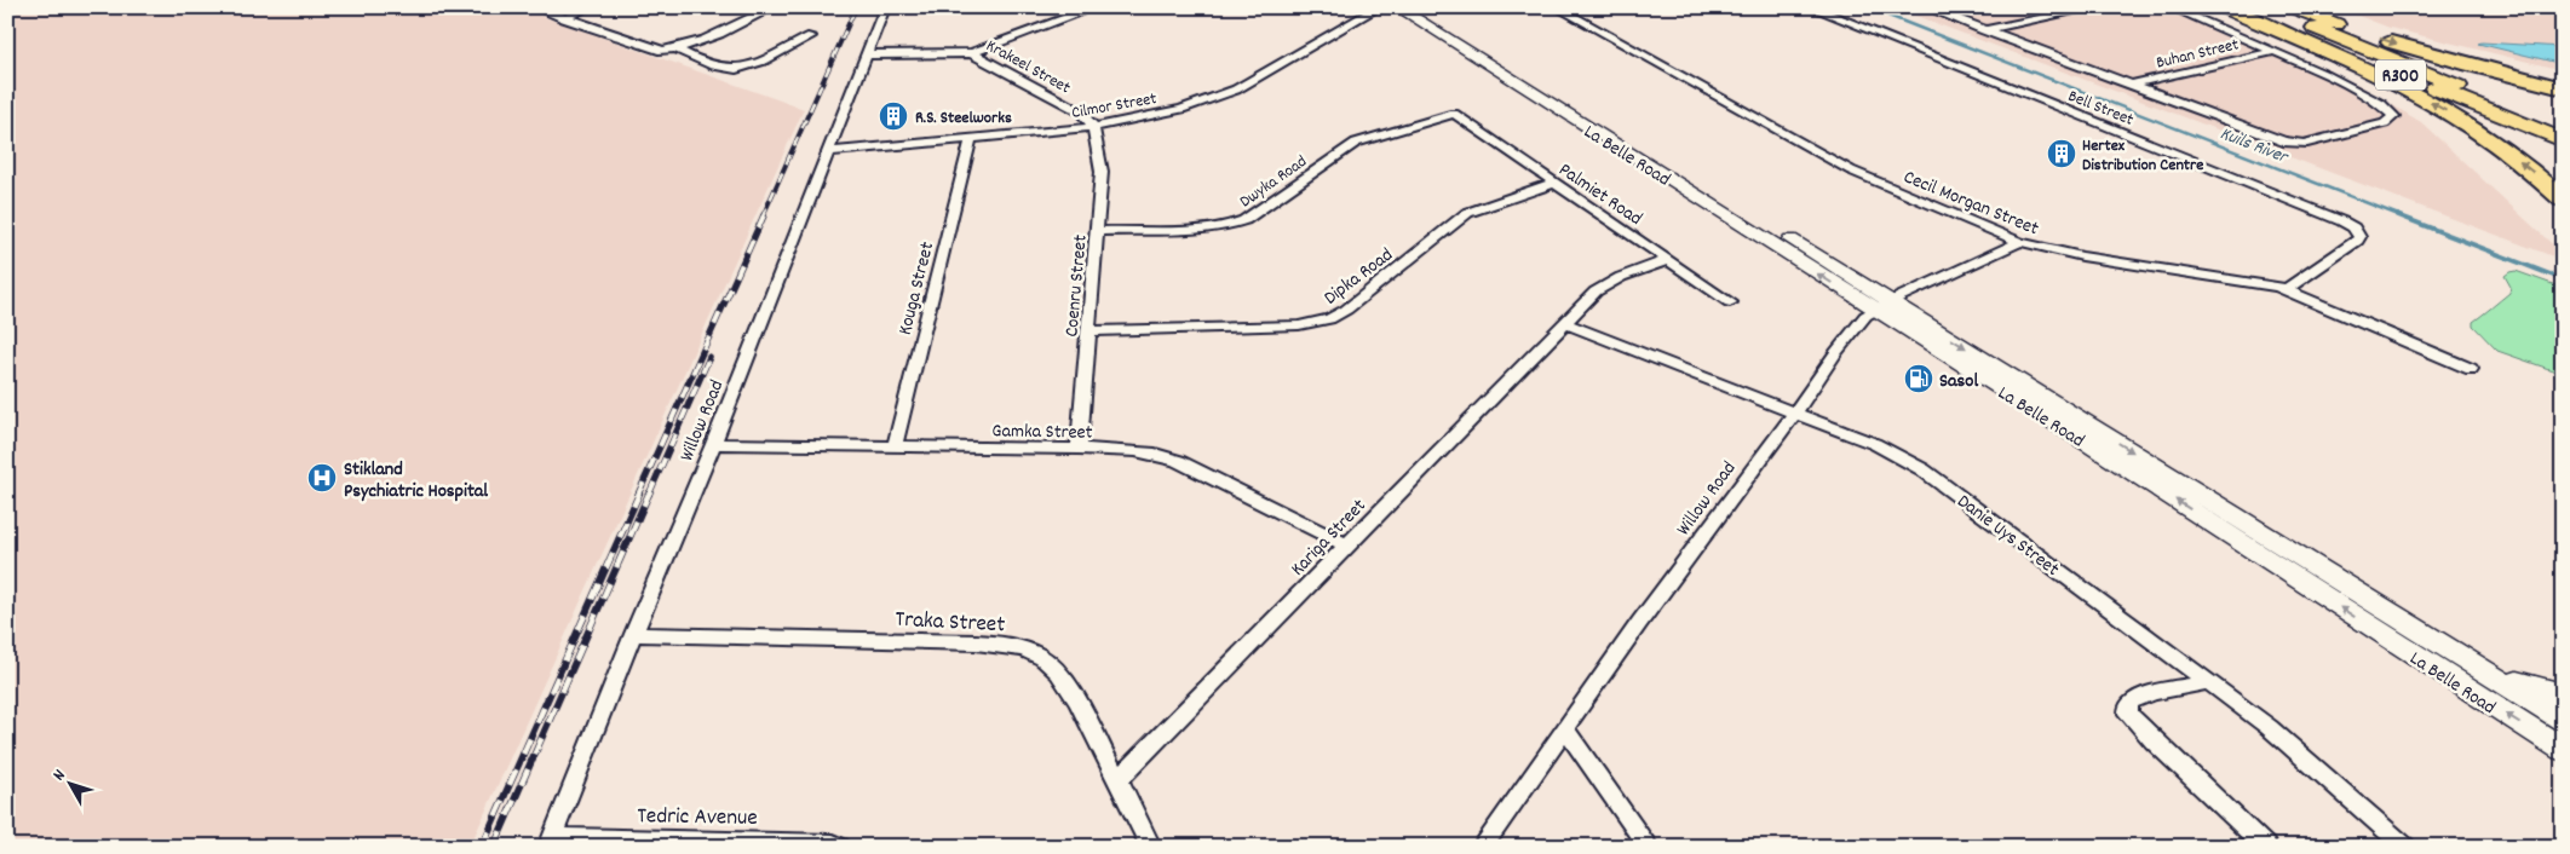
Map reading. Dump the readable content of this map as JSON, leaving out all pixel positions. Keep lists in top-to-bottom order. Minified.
{"streets":{"highway":["R300"],"main road":["La Belle Road"],"street":["Buhan Street","Krakeel Street","Cilmor Street","Bell Street","Dwyka Road","Palmiet Road","Cecil Morgan Street","Dipka Road","Coenru Street","Kouga Street","Willow Road","Gamka Street","Danie Uys Street","Kariga Street","Traka Street","Tedric Avenue"]},"crossings":[["Krakeel Street","Cilmor Street"],["Krakeel Street","Coenru Street"],["Krakeel Street","Willow Road"],["Cilmor Street","Coenru Street"],["Cilmor Street","Kouga Street"],["Cilmor Street","Willow Road"],["Bell Street","Cecil Morgan Street"],["La Belle Road","Willow Road"],["Dwyka Road","Palmiet Road"],["Dwyka Road","Coenru Street"],["Palmiet Road","Dipka Road"],["Palmiet Road","Kariga Street"],["Cecil Morgan Street","Willow Road"],["Dipka Road","Coenru Street"],["Coenru Street","Gamka Street"],["Kouga Street","Gamka Street"],["Willow Road","Gamka Street"],["Willow Road","Danie Uys Street"],["Willow Road","Traka Street"],["Willow Road","Tedric Avenue"],["Gamka Street","Kariga Street"],["Kariga Street","Traka Street"]],"water":["Kuils River"],"places":{"building":["R.S. Steelworks","Hertex Distribution Centre"],"fuel station":["Sasol"],"hospital":["Stikland Psychiatric Hospital"]},"north":"top left"}
